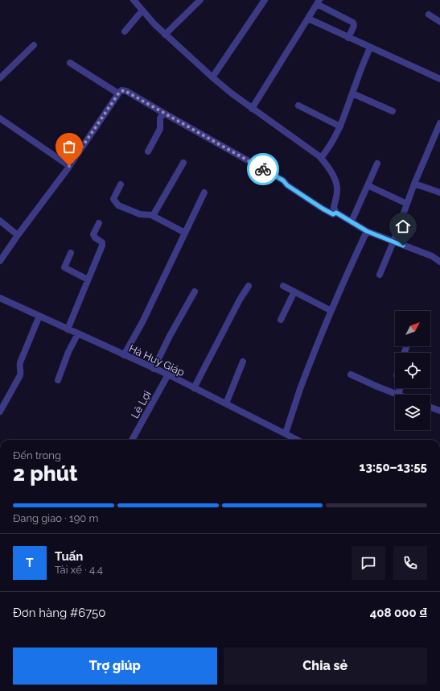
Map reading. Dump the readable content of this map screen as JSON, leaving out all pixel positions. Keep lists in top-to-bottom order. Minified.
{"streets":{"street":["Hà Huy Giáp","Lê Lợi"]},"crossings":[["Hà Huy Giáp","Lê Lợi"]],"north":"top right","page":{"heading":["2 phút","Đến trong","13:50–13:55"],"panel":["Tuấn","Tài xế · 4.4","Đơn hàng #6750","408 000 ₫"],"bar":"Đang giao · 190 m","round":"T","buttons":["Trợ giúp","Chia sẻ"]}}
